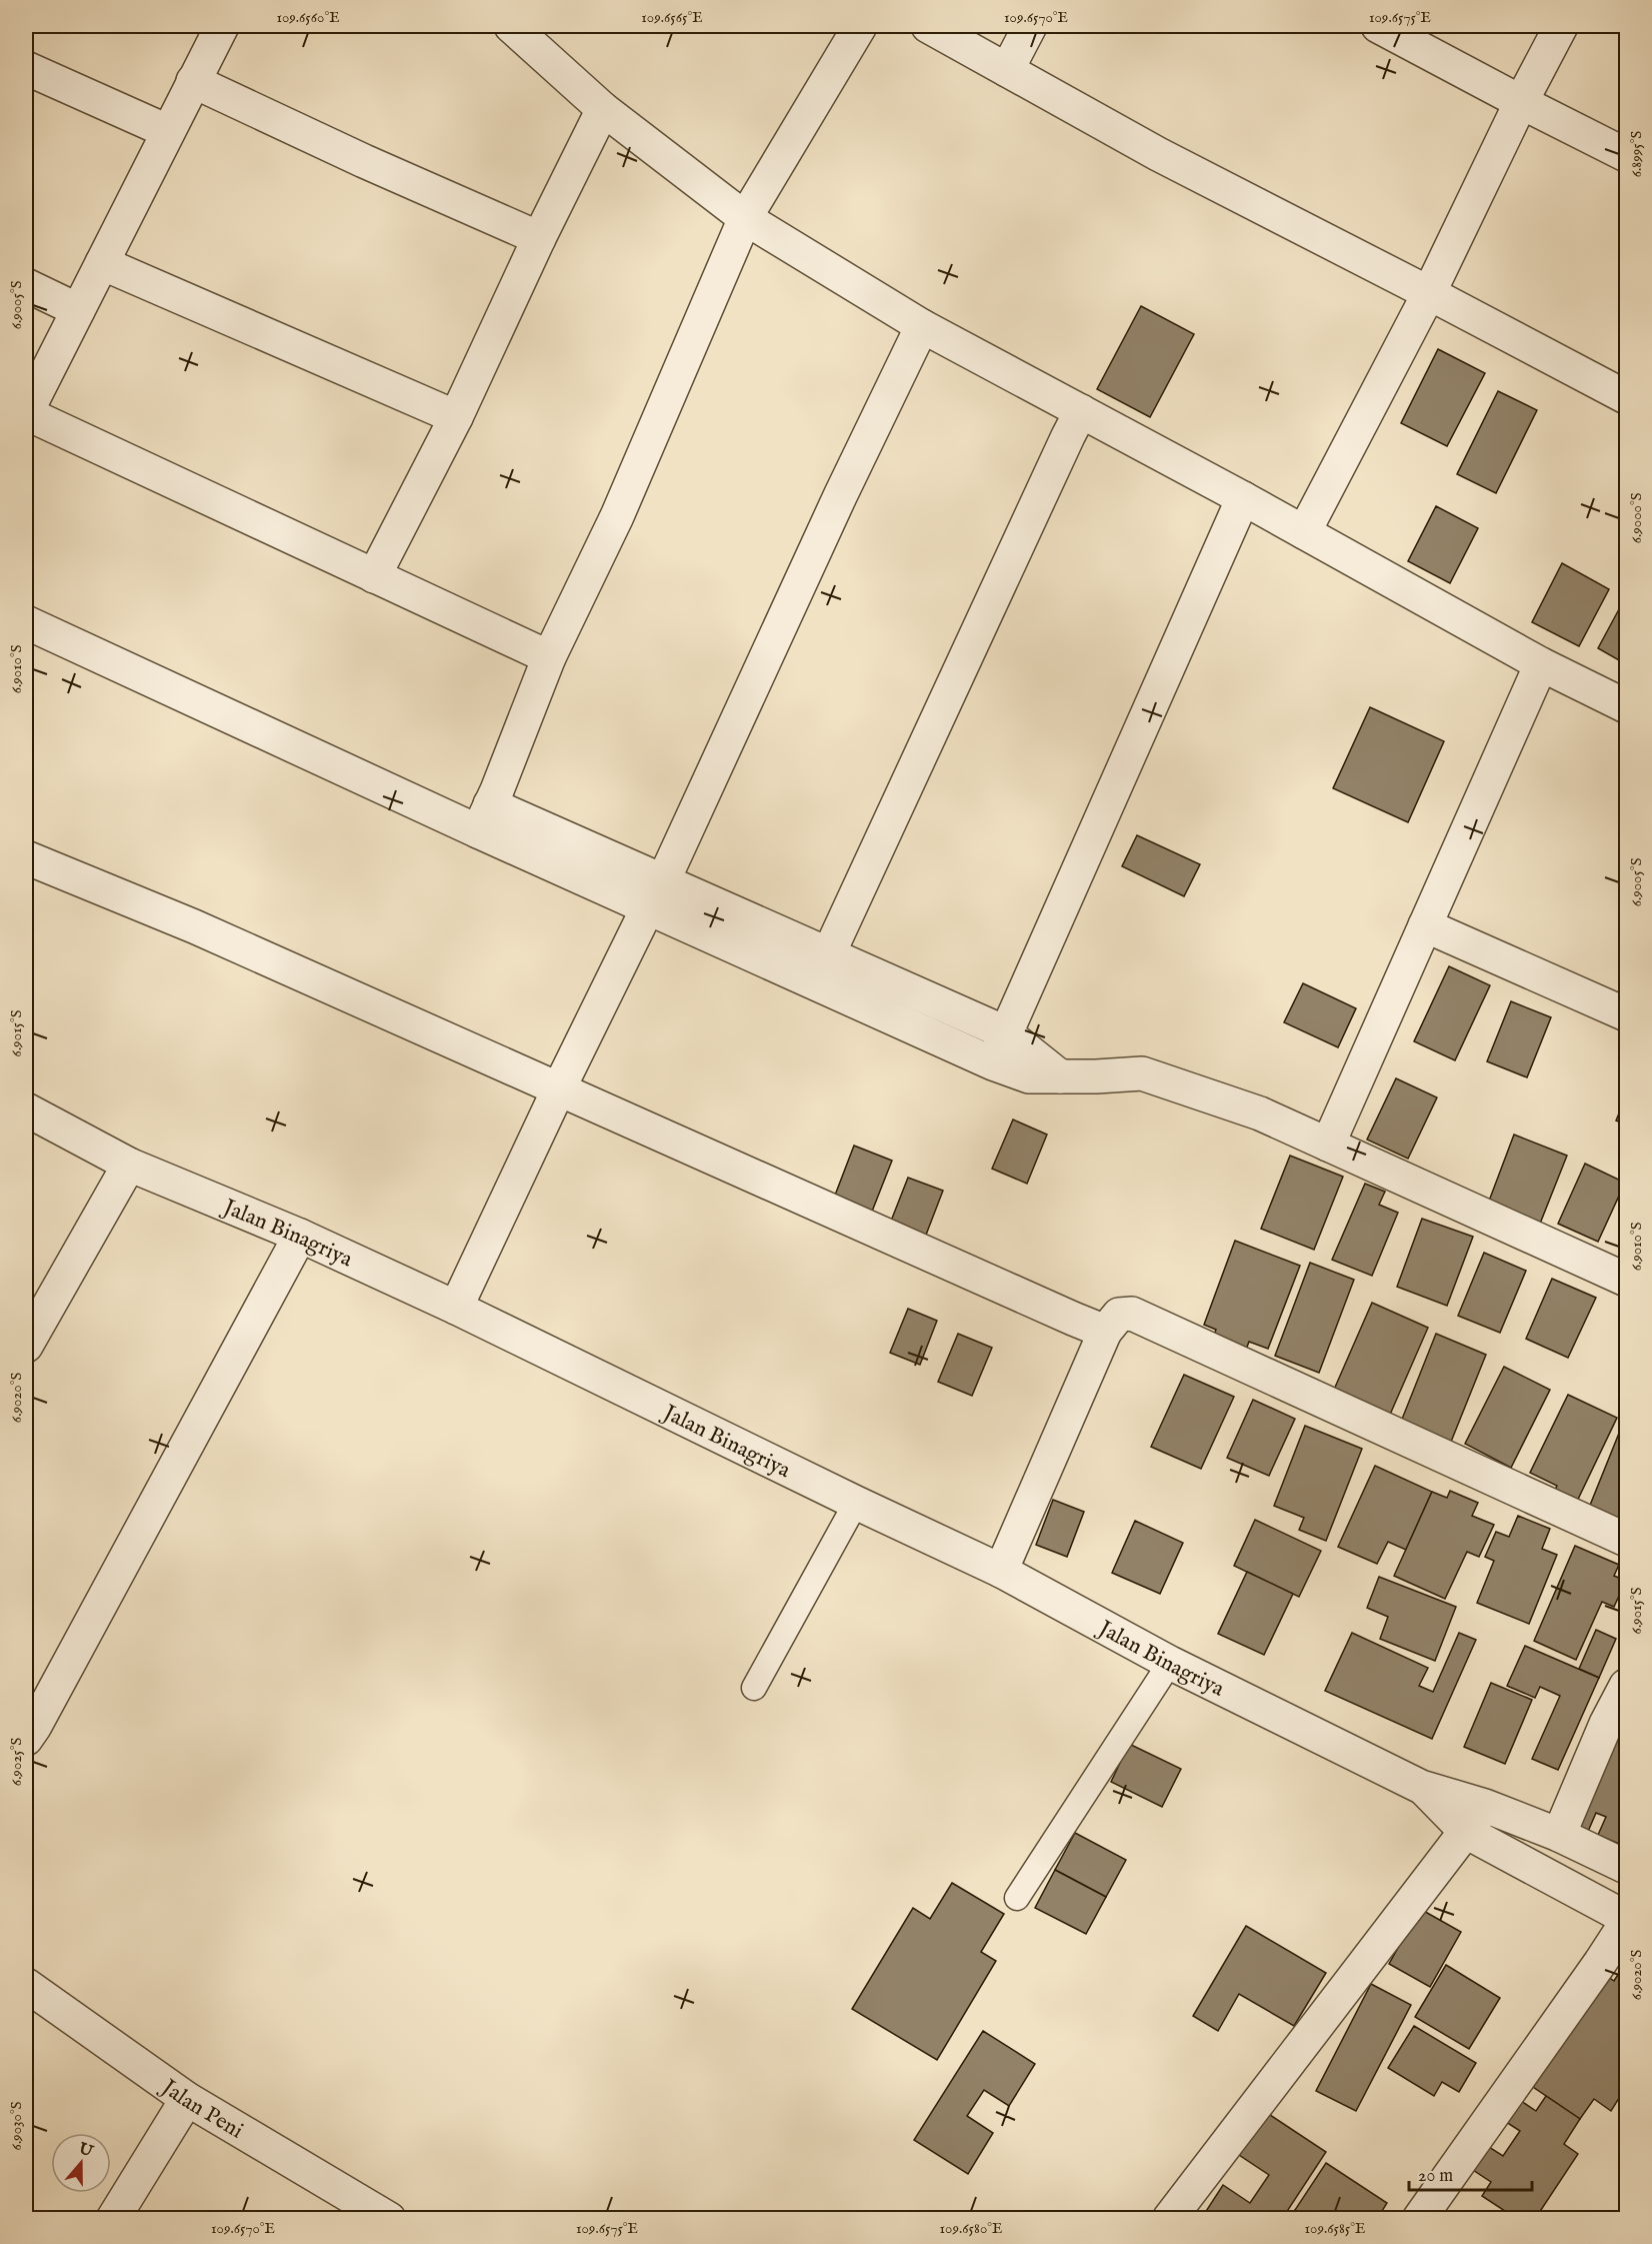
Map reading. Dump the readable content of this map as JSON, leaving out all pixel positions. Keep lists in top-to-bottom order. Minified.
{"streets":{"street":["Jalan Binagriya","Jalan Peni"]},"scale_bar":"20 m","north":"top","coordinates":["109.6560°E","109.6565°E","109.6570°E","109.6575°E","6.8995°S","6.9005°S","6.9000°S","6.9010°S","6.9015°S","6.9020°S","6.9025°S","6.9030°S","109.6580°E","109.6585°E"]}
